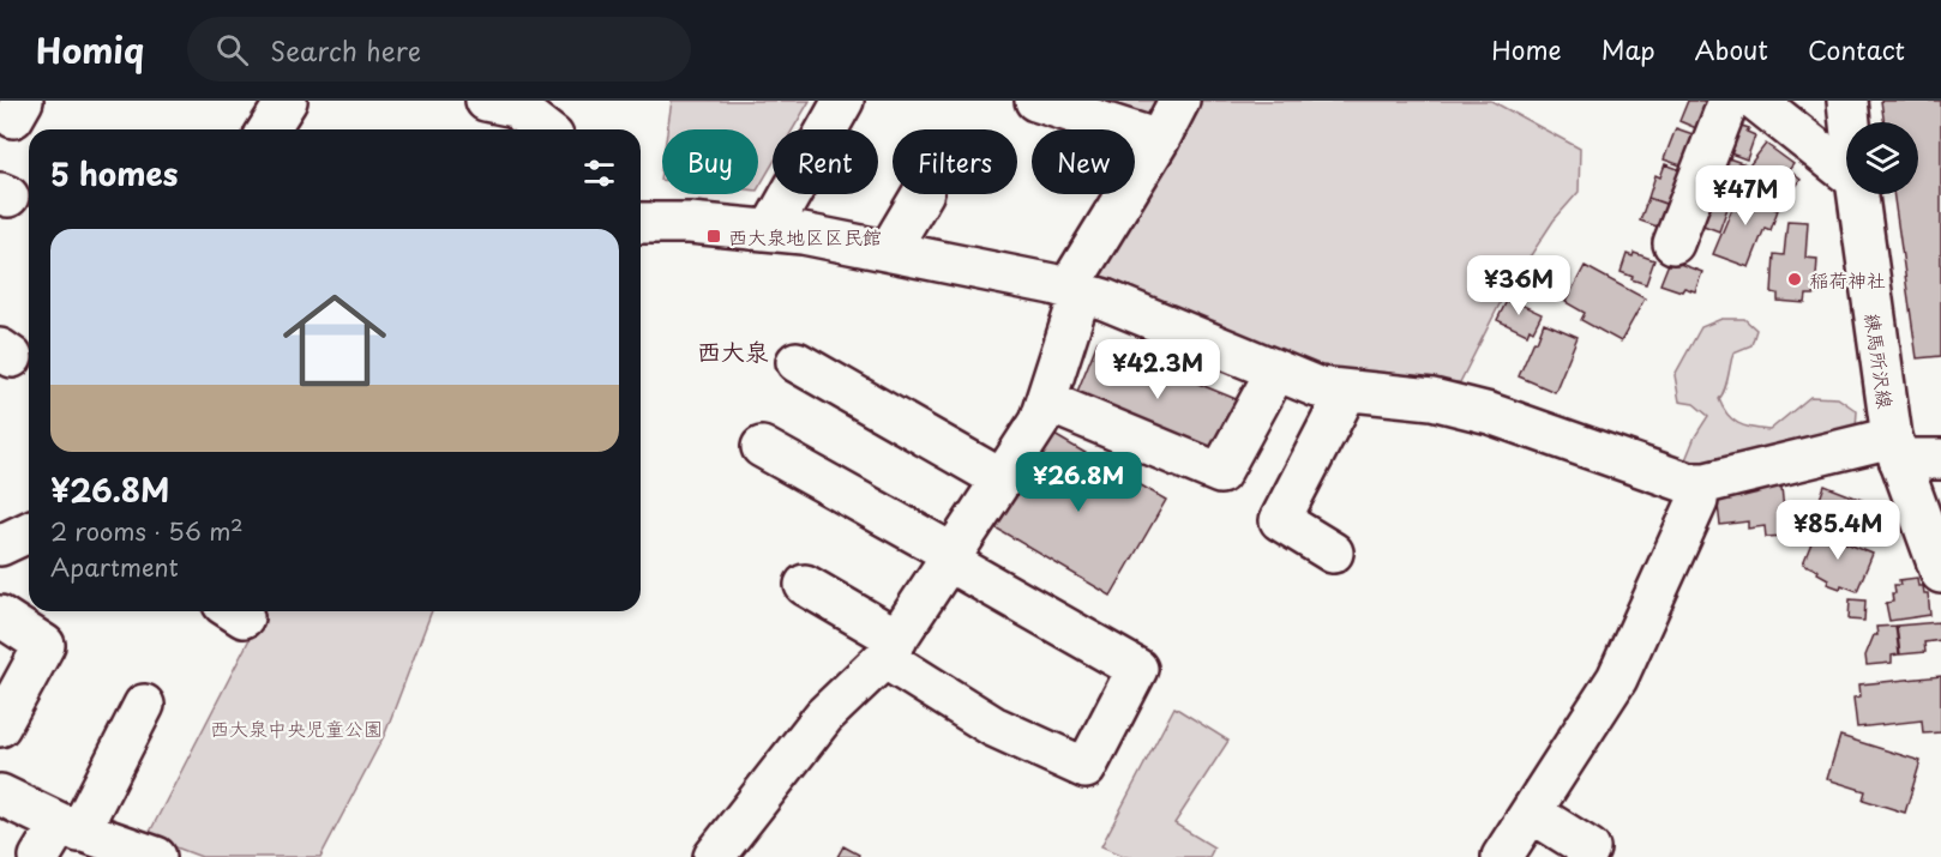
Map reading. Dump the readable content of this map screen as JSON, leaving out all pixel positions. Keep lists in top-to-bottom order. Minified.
{"streets":{"street":["練馬所沢線"]},"districts":["西大泉"],"parks":["西大泉中央児童公園"],"places":{"transit":["西大泉地区区民館"],"other":["稲荷神社"]},"page":{"header":"Homiq","search":"Search here","nav":["Home","Map","About","Contact"],"chip":["Buy","Rent","Filters","New"],"heading":"5 homes","price":["¥47M","¥36M","¥42.3M","¥26.8M","¥85.4M"],"list":[{"name":"¥26.8M","note":"2 rooms · 56 m² · Apartment"}]}}
